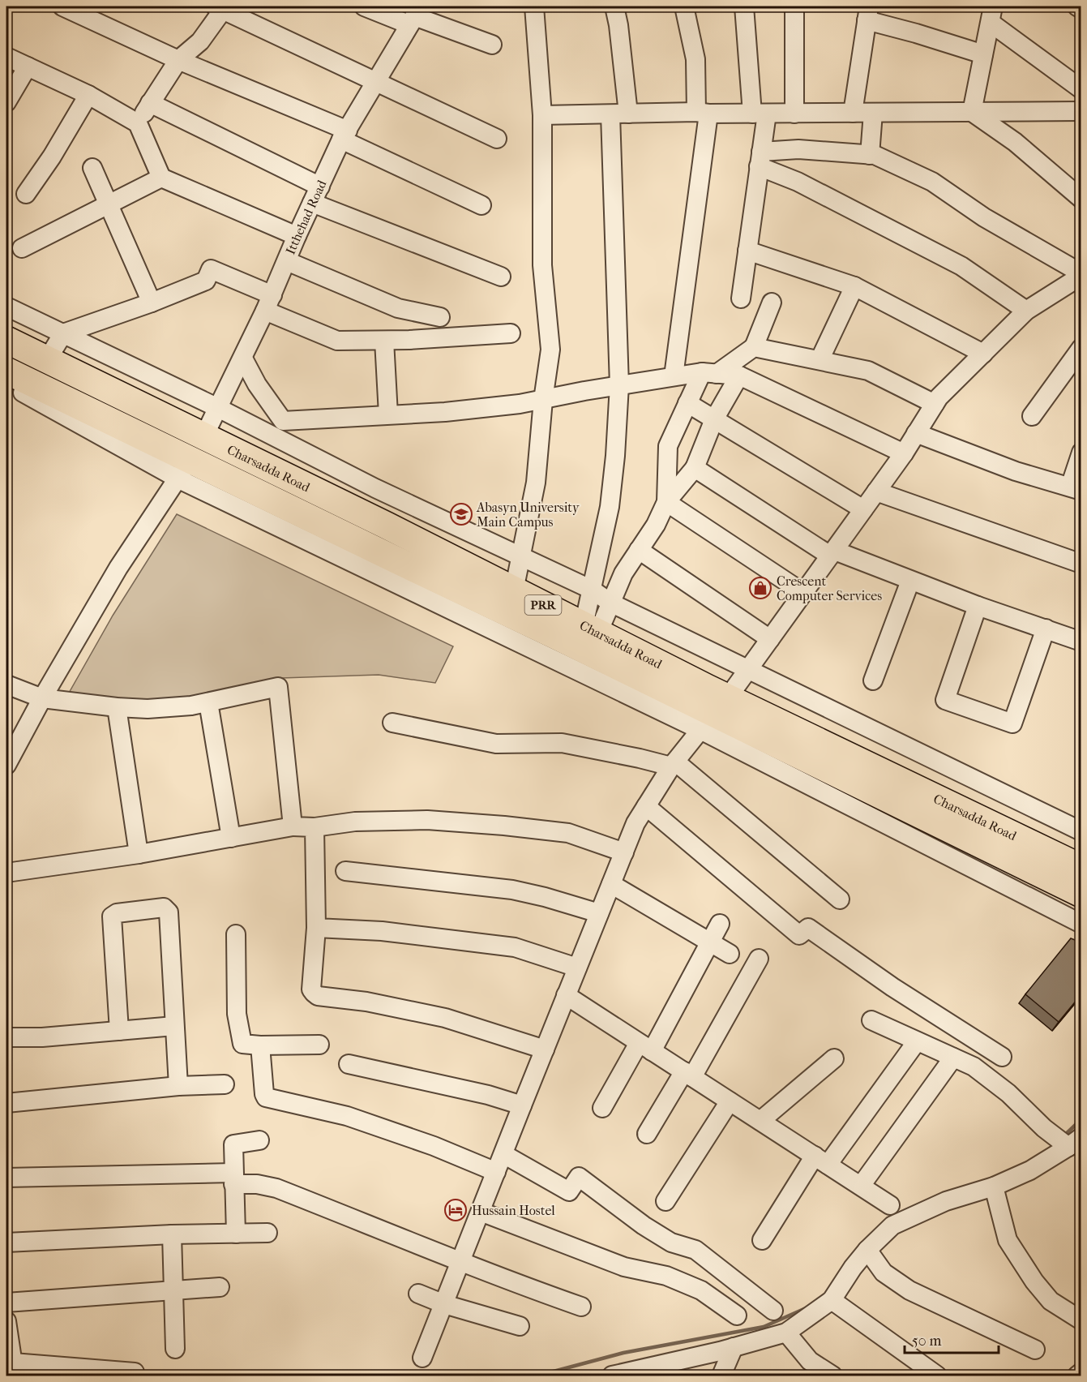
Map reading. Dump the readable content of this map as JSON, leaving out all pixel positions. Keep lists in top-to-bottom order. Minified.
{"streets":{"highway":["Charsadda Road","PRR"],"street":["Itthehad Road"]},"crossings":[["Itthehad Road","Charsadda Road"]],"places":{"school or university":["Abasyn University Main Campus"],"shop":["Crescent Computer Services"],"hotel":["Hussain Hostel"]},"scale_bar":"50 m"}
